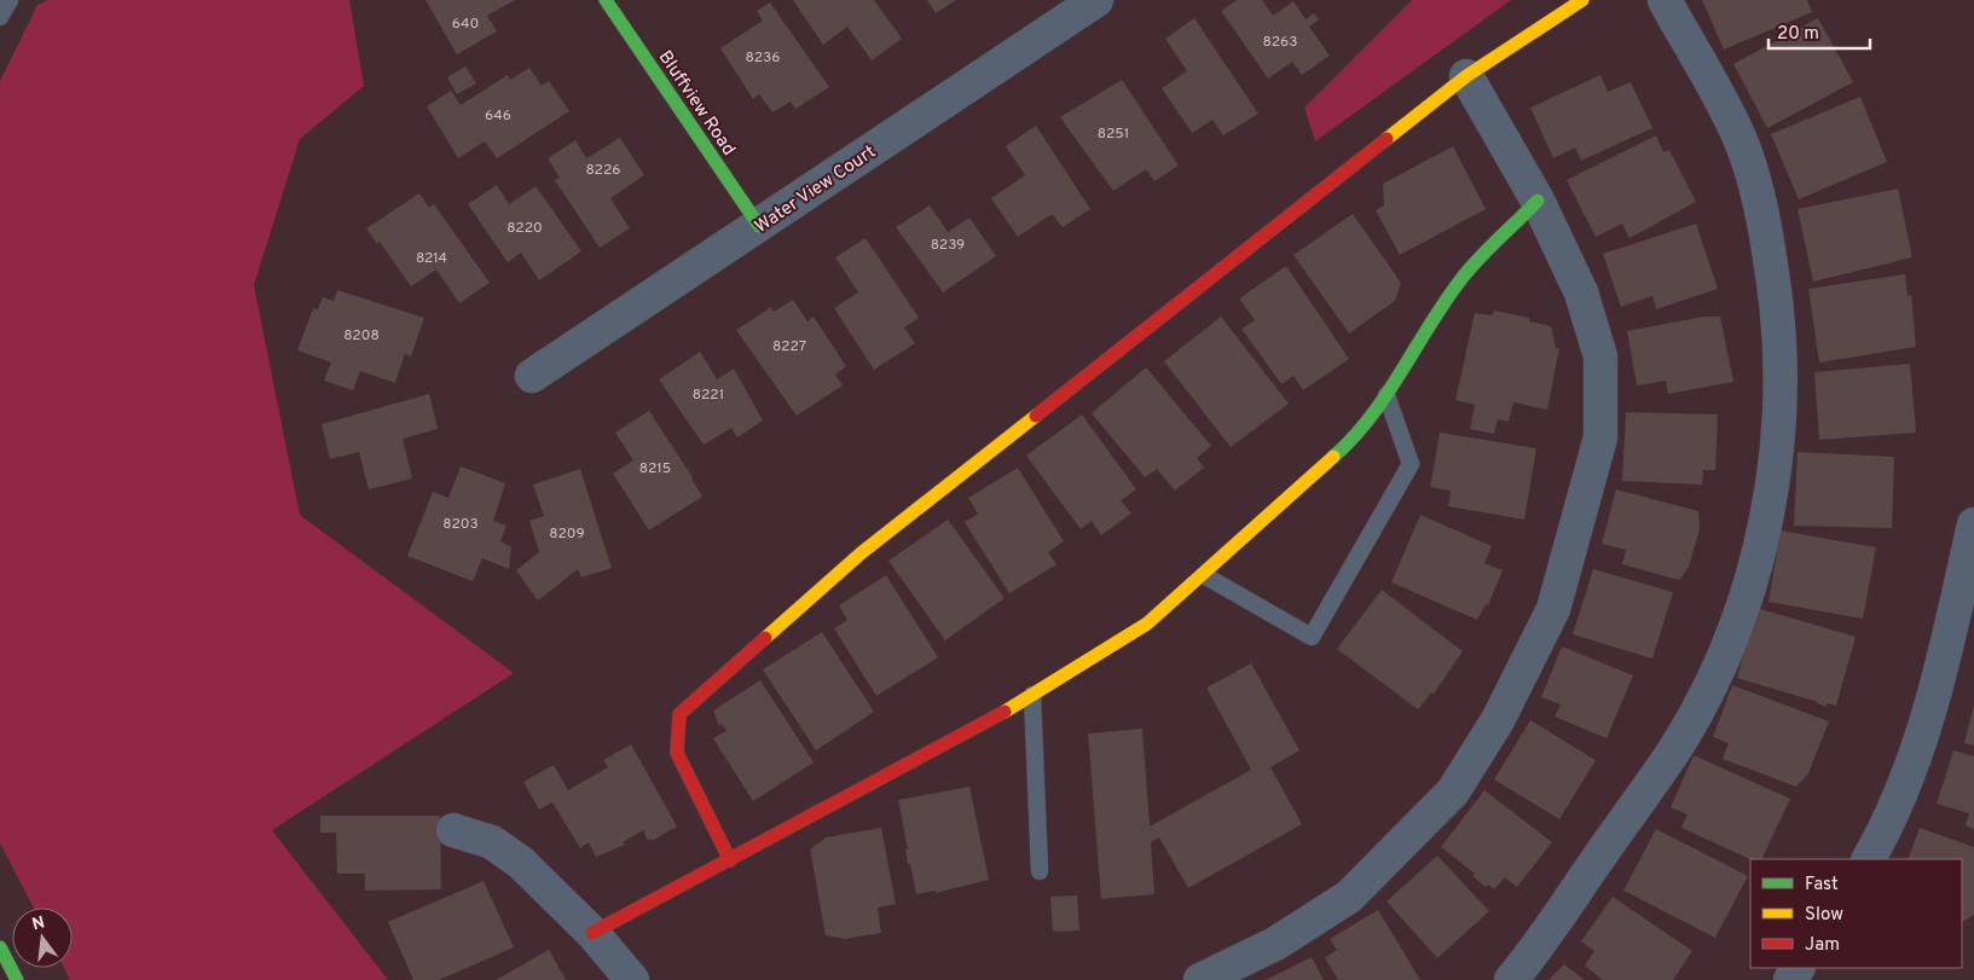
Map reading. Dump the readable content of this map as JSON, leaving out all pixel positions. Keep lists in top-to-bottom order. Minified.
{"streets":{"street":["Bluffview Road","Water View Court"]},"crossings":[["Bluffview Road","Water View Court"]],"house_numbers":["640","8263","8236","646","8251","8226","8220","8239","8214","8208","8227","8221","8215","8203","8209"],"legend":["Fast","Slow","Jam"],"scale_bar":"20 m","north":"top"}
